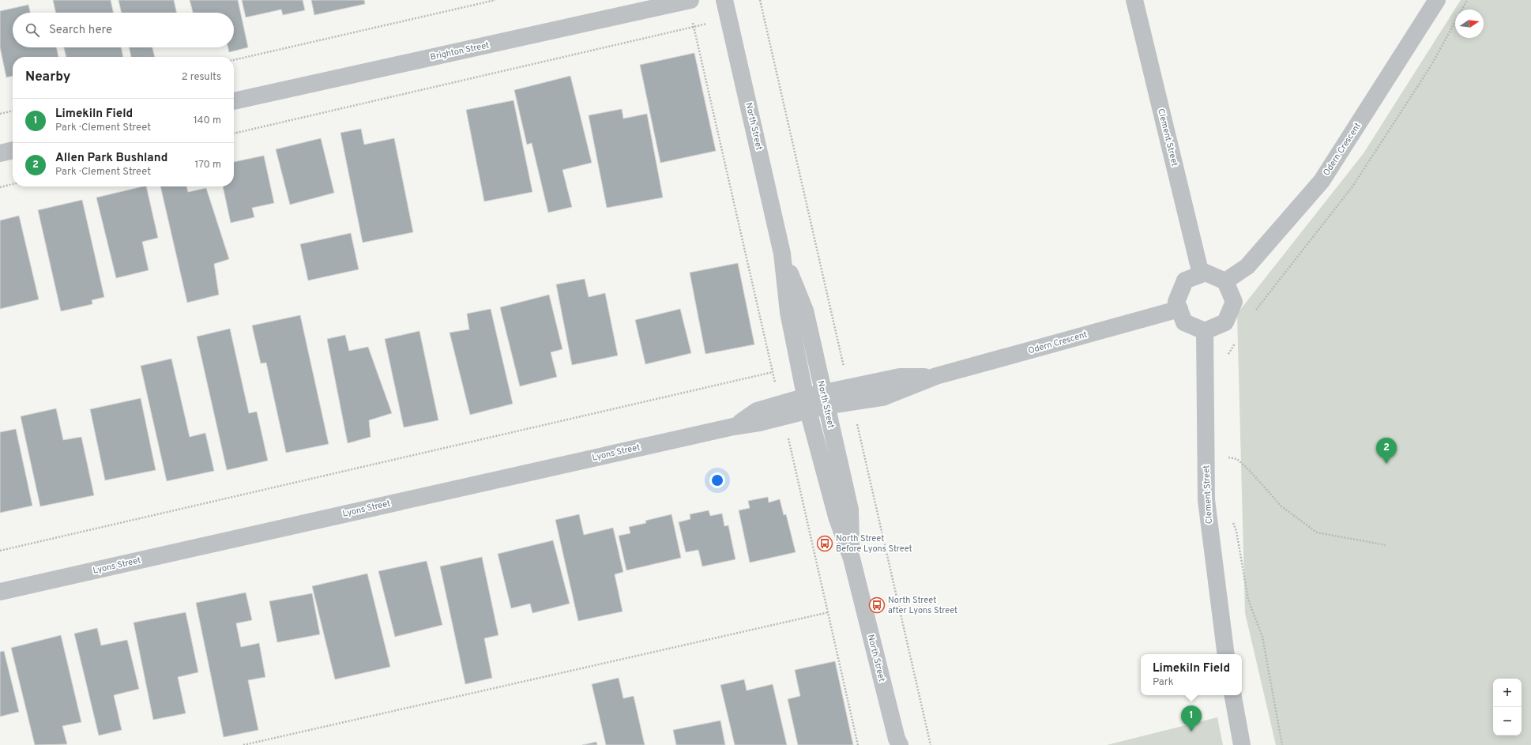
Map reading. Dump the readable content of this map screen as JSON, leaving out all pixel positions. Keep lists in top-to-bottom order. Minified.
{"streets":{"street":["Brighton Street","North Street","Clement Street","Odern Crescent","Lyons Street"]},"crossings":[["North Street","Odern Crescent"],["North Street","Lyons Street"],["Clement Street","Odern Crescent"],["Odern Crescent","Lyons Street"]],"places":{"bus stop":["North Street Before Lyons Street","North Street after Lyons Street"]},"north":"right","page":{"search":"Search here","heading":["Nearby","2 results"],"list":[{"mark":"1","name":"Limekiln Field","note":"Park · Clement Street","value":"140 m"},{"mark":"2","name":"Allen Park Bushland","note":"Park · Clement Street","value":"170 m"}],"pins":["2","1"],"popup":["Limekiln Field","Park"],"map_buttons":["+","−"]}}
